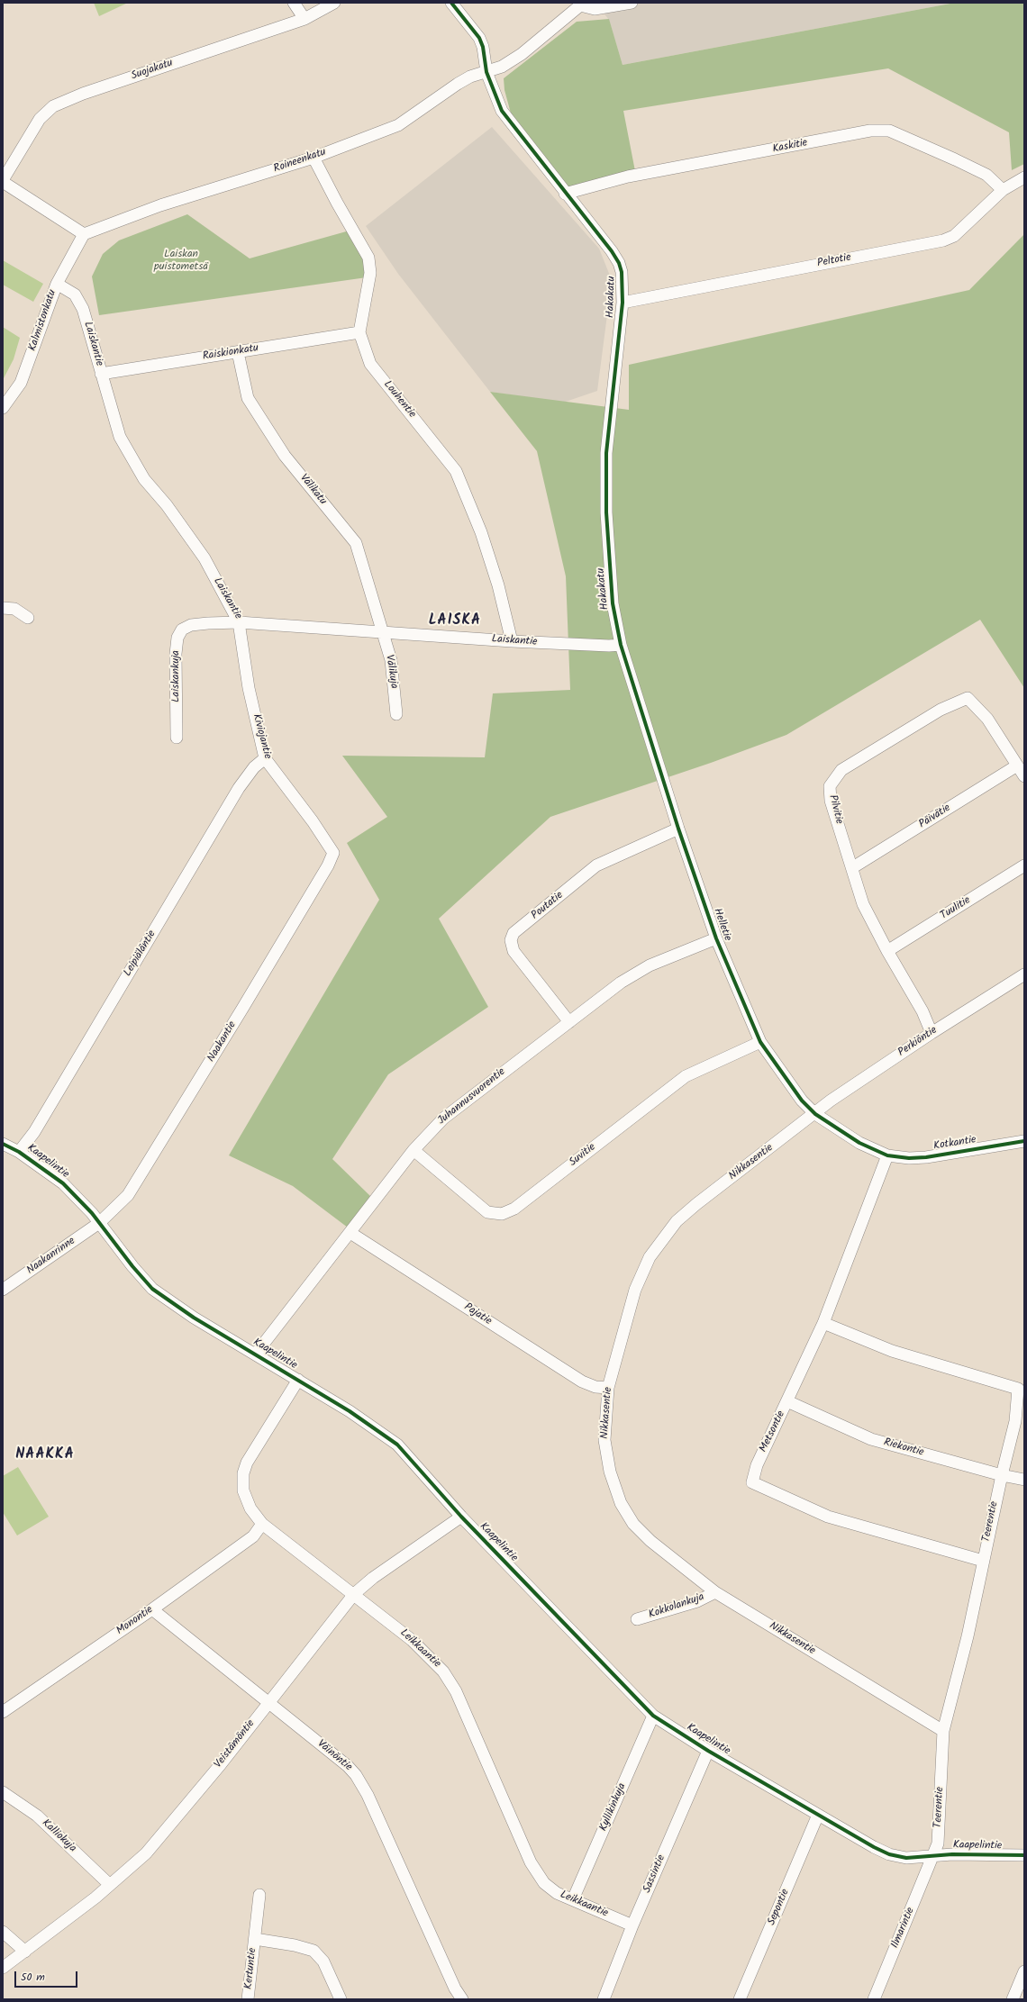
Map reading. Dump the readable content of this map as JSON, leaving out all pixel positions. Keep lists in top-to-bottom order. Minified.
{"streets":{"street":["Suojakatu","Kaskitie","Roineenkatu","Peltotie","Hakakatu","Kalmistonkatu","Laiskantie","Raiskionkatu","Louhentie","Välikatu","Välikuja","Laiskankuja","Kiviojantie","Pilvitie","Päivätie","Poutatie","Tuulitie","Helletie","Leipiäläntie","Naakantie","Perkiöntie","Juhannusvuorentie","Kotkantie","Suvitie","Kaapelintie","Nikkasentie","Naakanrinne","Pajatie","Metsontie","Riekontie","Teerentie","Kokkolankuja","Monontie","Leikkaantie","Veistämöntie","Väinöntie","Kyllikinkuja","Kalliokuja","Sassintie","Sepontie","Ilmarintie","Kertuntie"]},"crossings":[["Kaskitie","Peltotie"],["Kaskitie","Hakakatu"],["Roineenkatu","Hakakatu"],["Roineenkatu","Kalmistonkatu"],["Roineenkatu","Louhentie"],["Peltotie","Hakakatu"],["Hakakatu","Laiskantie"],["Hakakatu","Helletie"],["Kalmistonkatu","Laiskantie"],["Laiskantie","Raiskionkatu"],["Laiskantie","Louhentie"],["Laiskantie","Välikatu"],["Laiskantie","Välikuja"],["Laiskantie","Laiskankuja"],["Laiskantie","Kiviojantie"],["Laiskantie","Helletie"],["Raiskionkatu","Louhentie"],["Raiskionkatu","Välikatu"],["Välikatu","Välikuja"],["Laiskankuja","Kiviojantie"],["Kiviojantie","Leipiäläntie"],["Kiviojantie","Naakantie"],["Pilvitie","Päivätie"],["Pilvitie","Tuulitie"],["Pilvitie","Perkiöntie"],["Poutatie","Helletie"],["Poutatie","Juhannusvuorentie"],["Helletie","Perkiöntie"],["Helletie","Juhannusvuorentie"],["Helletie","Kotkantie"],["Helletie","Suvitie"],["Helletie","Nikkasentie"],["Helletie","Metsontie"],["Leipiäläntie","Kaapelintie"],["Naakantie","Kaapelintie"],["Naakantie","Naakanrinne"],["Perkiöntie","Nikkasentie"],["Juhannusvuorentie","Suvitie"],["Juhannusvuorentie","Kaapelintie"],["Juhannusvuorentie","Pajatie"],["Kotkantie","Metsontie"],["Kaapelintie","Naakanrinne"],["Kaapelintie","Teerentie"],["Kaapelintie","Leikkaantie"],["Kaapelintie","Veistämöntie"],["Kaapelintie","Kyllikinkuja"],["Kaapelintie","Sassintie"],["Kaapelintie","Sepontie"],["Kaapelintie","Ilmarintie"],["Nikkasentie","Pajatie"],["Nikkasentie","Teerentie"],["Nikkasentie","Kokkolankuja"],["Metsontie","Riekontie"],["Metsontie","Teerentie"],["Riekontie","Teerentie"],["Teerentie","Ilmarintie"],["Monontie","Leikkaantie"],["Monontie","Väinöntie"],["Leikkaantie","Veistämöntie"],["Leikkaantie","Kyllikinkuja"],["Leikkaantie","Sassintie"],["Veistämöntie","Väinöntie"],["Veistämöntie","Kalliokuja"]],"districts":["LAISKA","NAAKKA"],"parks":["Laiskan puistometsä"],"scale_bar":"50 m"}
